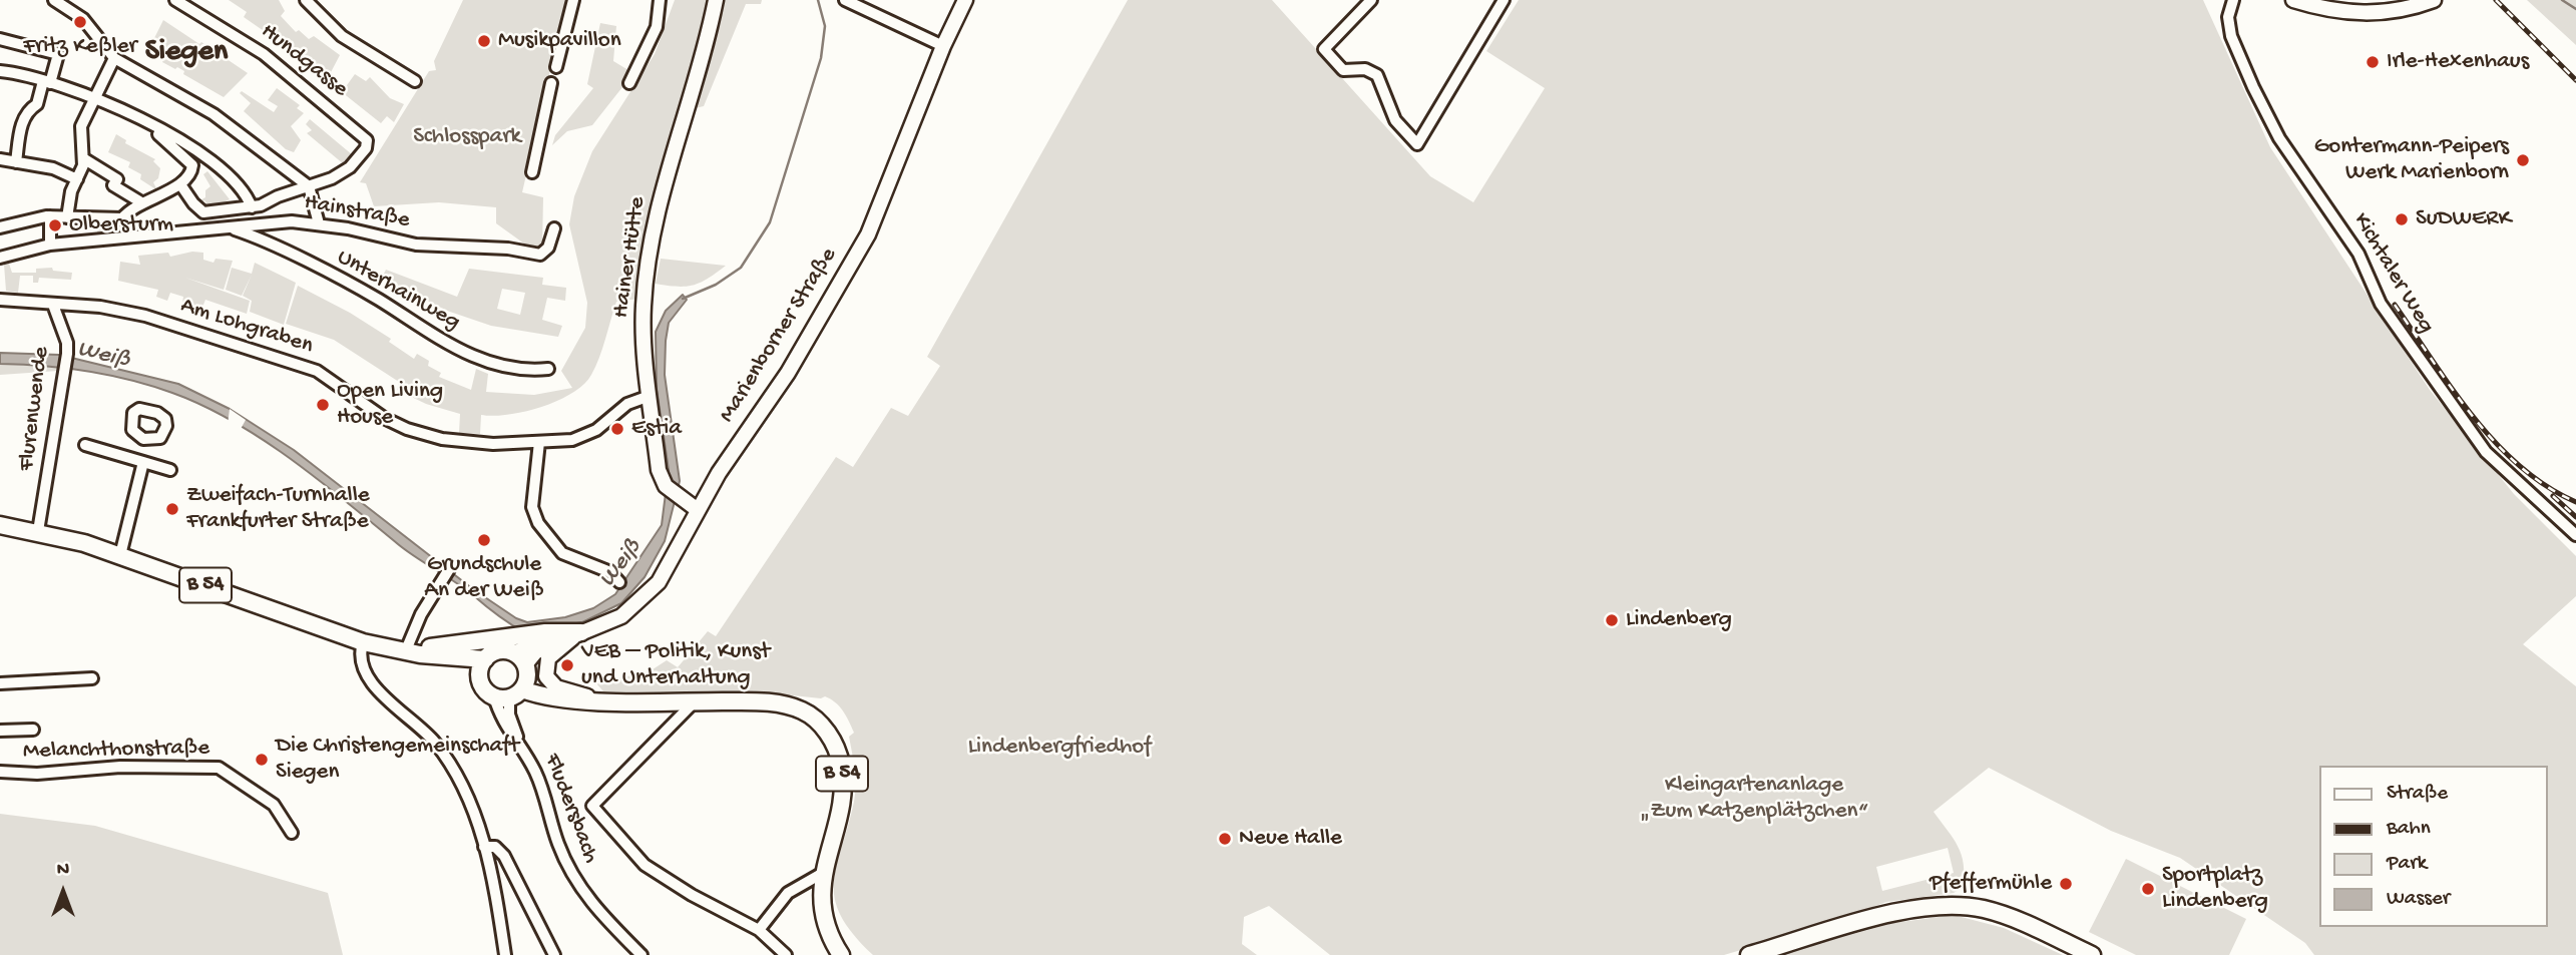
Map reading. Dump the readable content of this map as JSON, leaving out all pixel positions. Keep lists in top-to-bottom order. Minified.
{"streets":{"main road":["Hainer Hütte","Marienborner Straße","B 54"],"street":["Hundgasse","Hainstraße","Kichtaler Weg","Unterhainweg","Am Lohgraben","Flurenwende","Melanchthonstraße","Fludersbach"]},"crossings":[["Hainstraße","Unterhainweg"],["Hainer Hütte","Am Lohgraben"],["Hainer Hütte","Marienborner Straße"],["Am Lohgraben","Flurenwende"],["Marienborner Straße","B 54"],["Marienborner Straße","Fludersbach"],["Flurenwende","B 54"],["B 54","Fludersbach"]],"districts":["Siegen"],"water":["Weiß"],"parks":["Schlosspark","Lindenbergfriedhof","Kleingartenanlage „Zum Katzenplätzchen“"],"places":["Fritz Keßler","Musikpavillon","Irle-Hexenhaus","Gontermann-Peipers Werk Marienborn","SuDWERK","Olbersturm","Open Living House","Estia","Zweifach-Turnhalle Frankfurter Straße","Grundschule An der Weiß","Lindenberg","VEB – Politik, Kunst und Unterhaltung","Die Christengemeinschaft Siegen","Neue Halle","Pfeffermühle","Sportplatz Lindenberg"],"legend":["Straße","Bahn","Park","Wasser"],"north":"top"}
